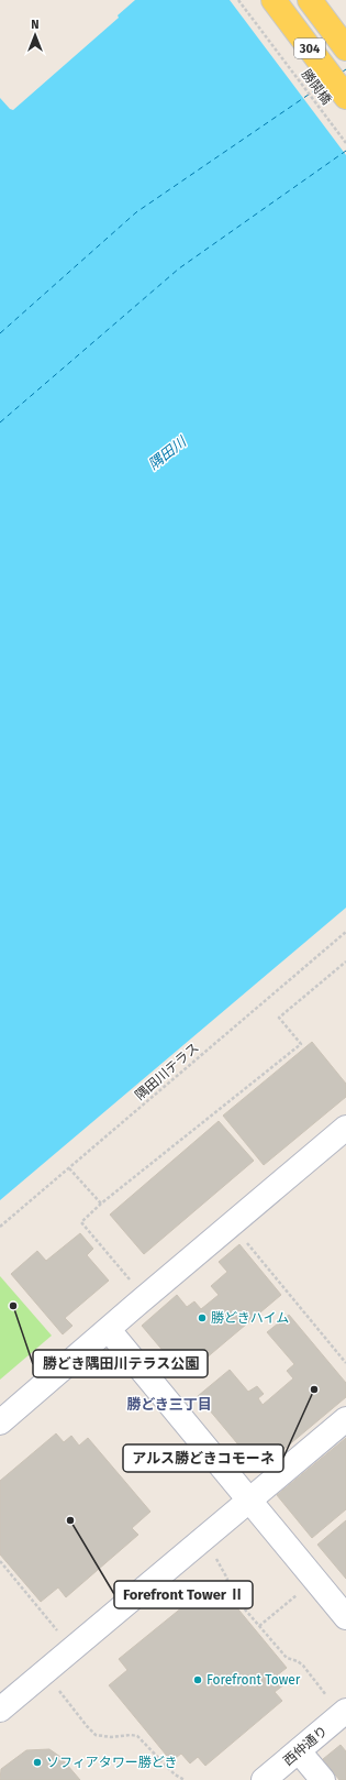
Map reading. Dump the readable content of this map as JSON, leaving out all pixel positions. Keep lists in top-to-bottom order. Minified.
{"streets":{"main road":["304"],"street":["西仲通り"],"path":["勝鬨橋","隅田川テラス"]},"districts":["勝どき三丁目"],"water":["隅田川"],"places":["勝どき隅田川テラス公園","勝どきハイム","アルス勝どきコモーネ","Forefront Tower Ⅱ","Forefront Tower","ソフィアタワー勝どき"],"north":"top"}
